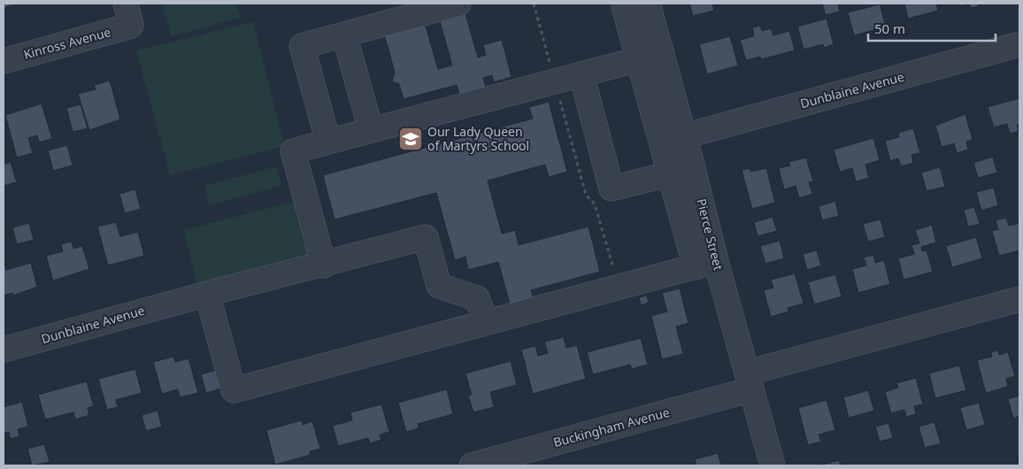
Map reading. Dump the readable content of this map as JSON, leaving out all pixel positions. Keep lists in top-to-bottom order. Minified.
{"streets":{"street":["Kinross Avenue","Dunblaine Avenue","Pierce Street","Buckingham Avenue"]},"crossings":[["Dunblaine Avenue","Pierce Street"],["Pierce Street","Buckingham Avenue"]],"places":{"school or university":["Our Lady Queen of Martyrs School"]},"scale_bar":"50 m"}
